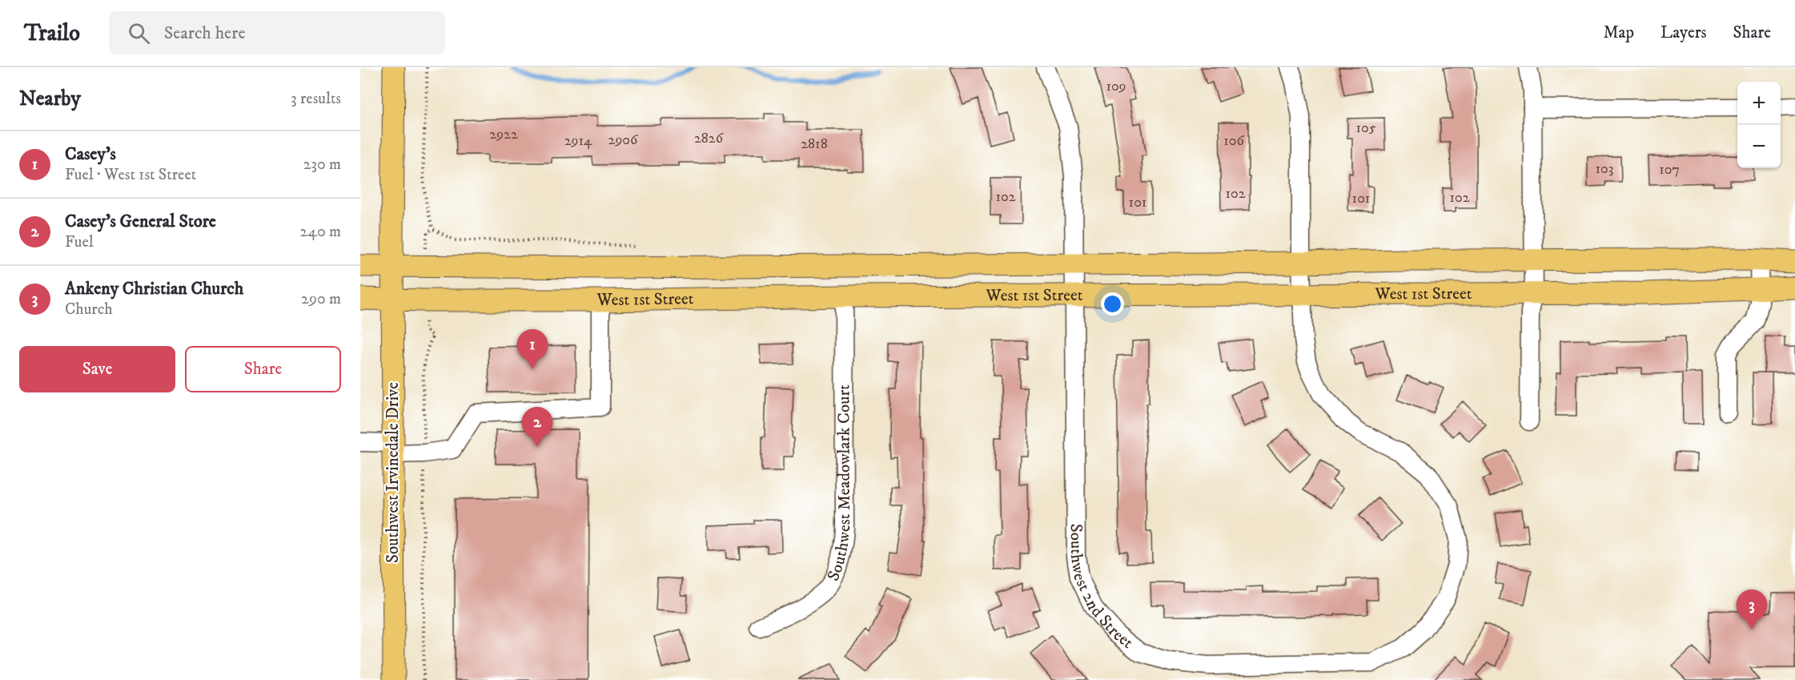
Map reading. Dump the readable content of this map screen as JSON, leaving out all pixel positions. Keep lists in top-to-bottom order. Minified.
{"streets":{"main road":["West 1st Street","Southwest Irvinedale Drive"],"street":["Southwest Meadowlark Court","Southwest 2nd Street"]},"crossings":[["West 1st Street","Southwest Irvinedale Drive"],["West 1st Street","Southwest Meadowlark Court"],["West 1st Street","Southwest 2nd Street"]],"house_numbers":["109","105","2922","2826","2906","2914","106","2818","103","107","102","102","102","101","101"],"page":{"header":"Trailo","search":"Search here","nav":["Map","Layers","Share"],"heading":["Nearby","3 results"],"map_buttons":["+","−"],"list":[{"mark":"1","name":"Casey's","note":"Fuel · West 1st Street","value":"230 m"},{"mark":"2","name":"Casey's General Store","note":"Fuel","value":"240 m"},{"mark":"3","name":"Ankeny Christian Church","note":"Church","value":"290 m"}],"pins":["1","2","3"],"buttons":["Save","Share"]}}
